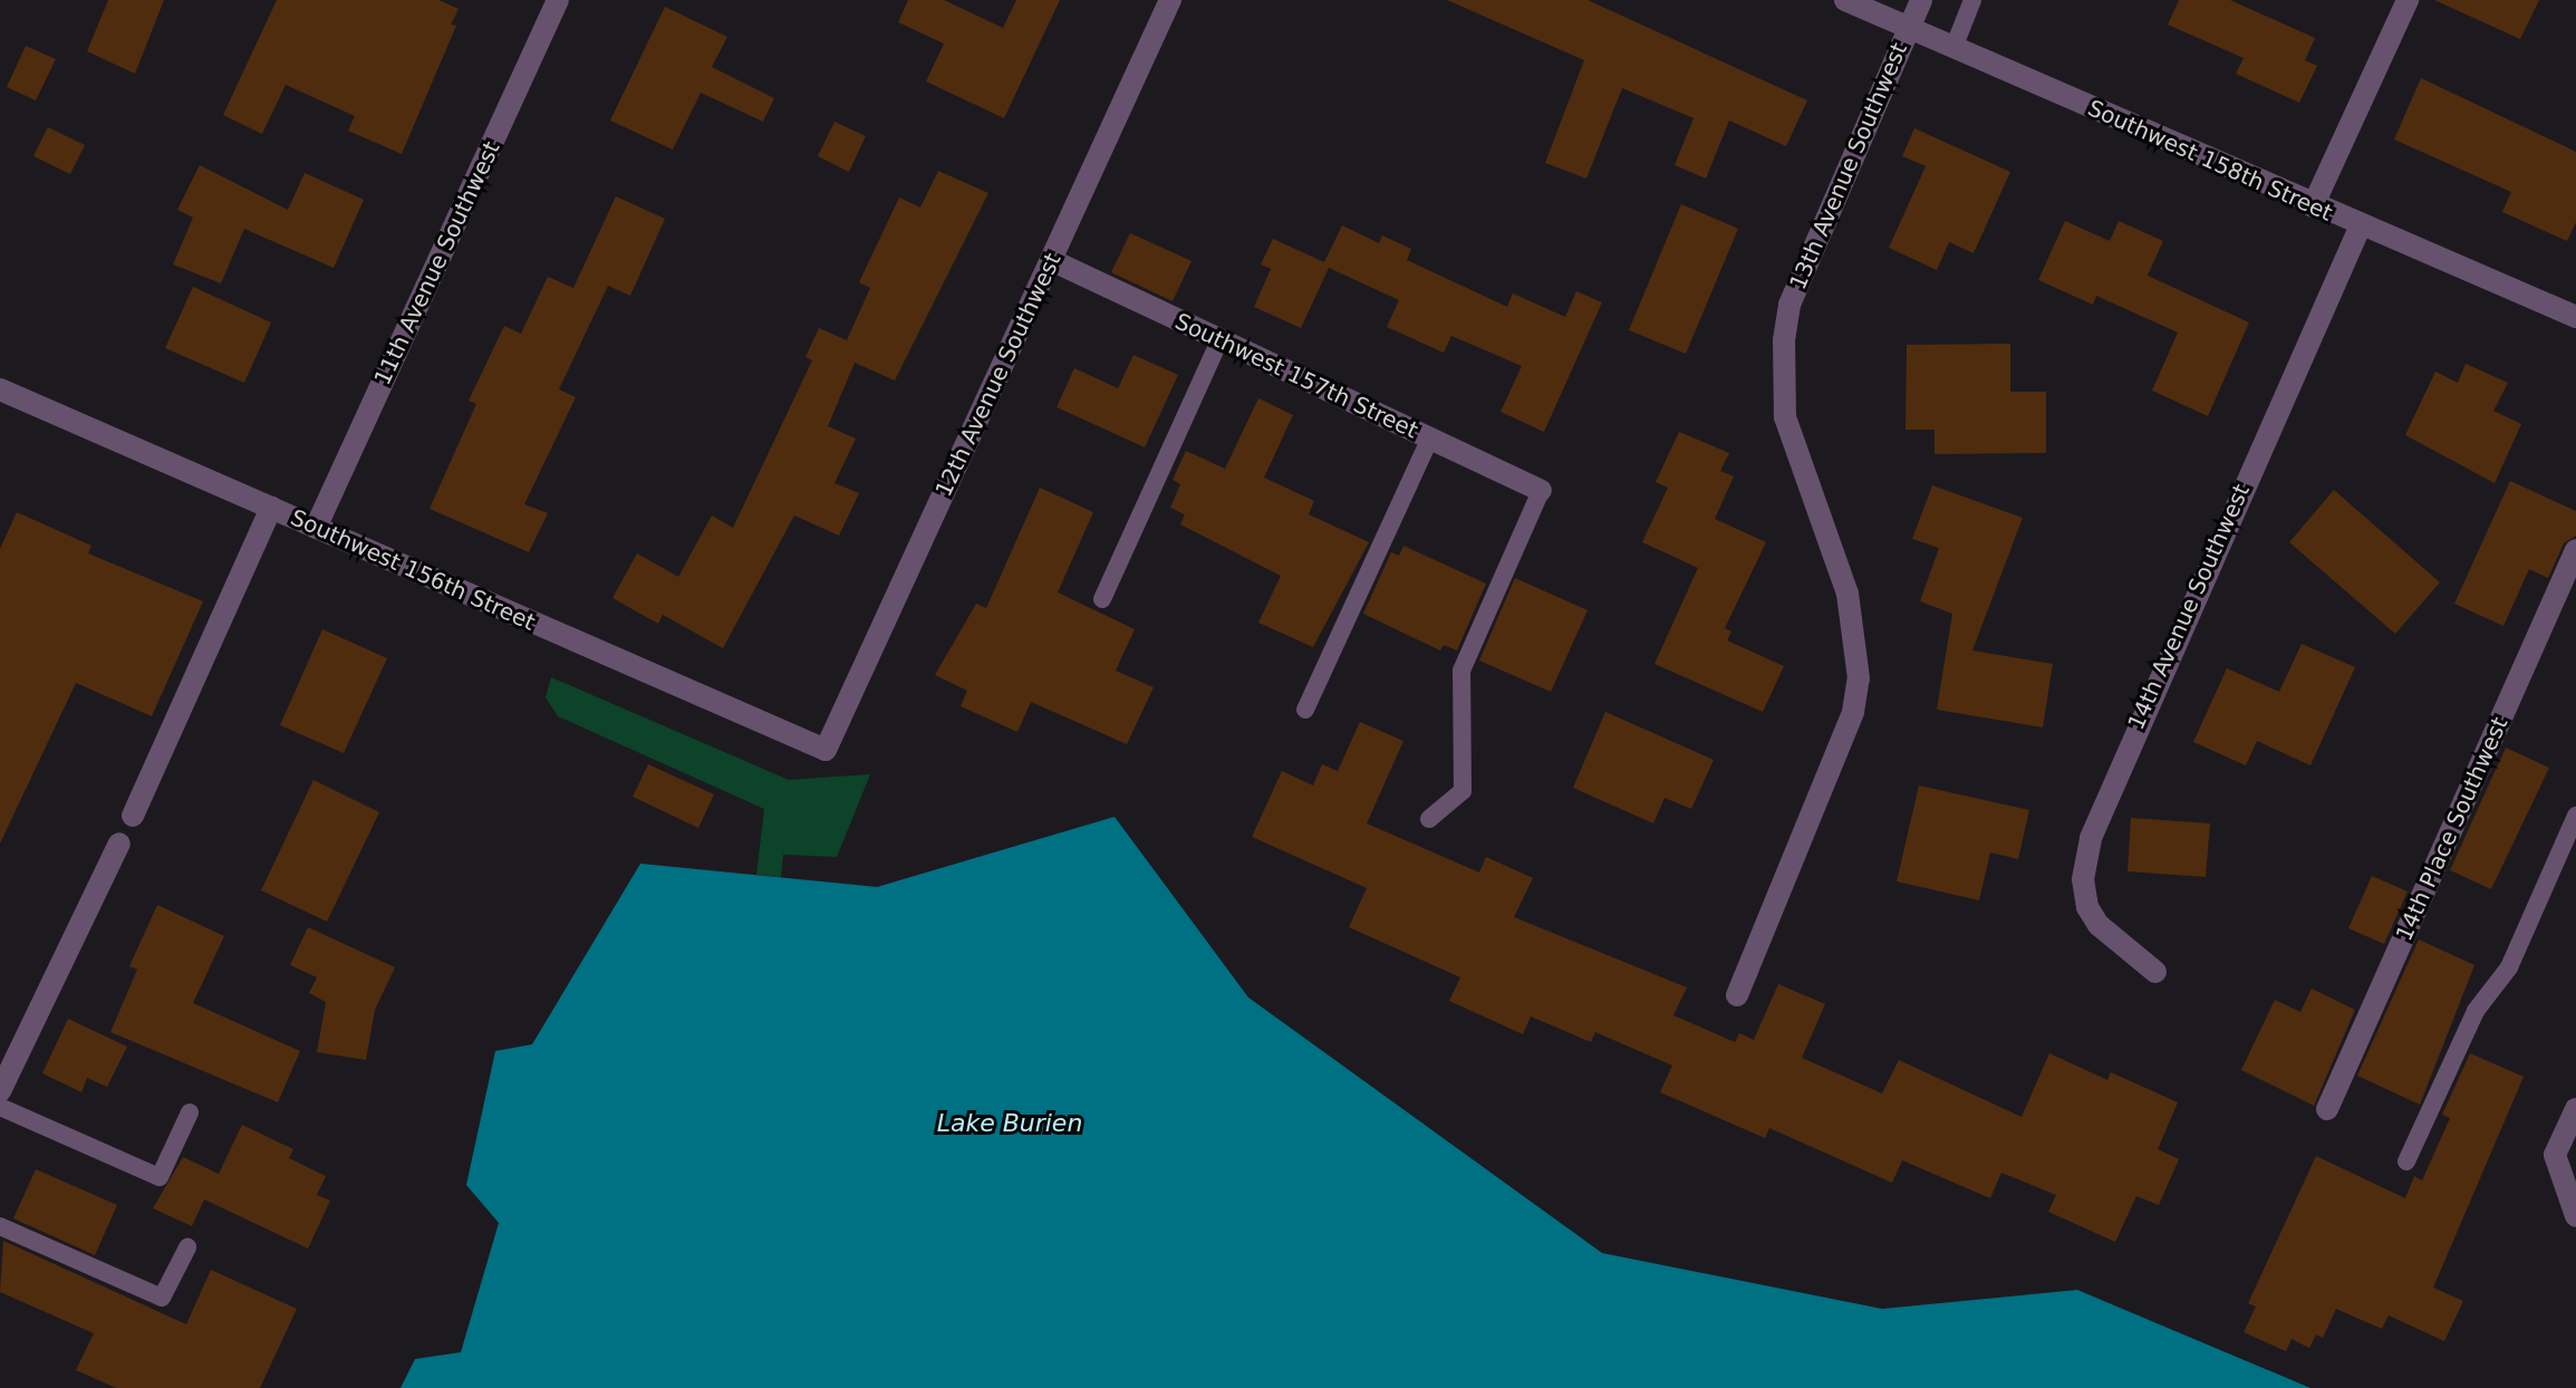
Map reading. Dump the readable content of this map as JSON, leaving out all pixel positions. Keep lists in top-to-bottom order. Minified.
{"streets":{"street":["Southwest 158th Street","13th Avenue Southwest","11th Avenue Southwest","12th Avenue Southwest","Southwest 157th Street","Southwest 156th Street","14th Avenue Southwest","14th Place Southwest"]},"crossings":[["Southwest 158th Street","13th Avenue Southwest"],["Southwest 158th Street","14th Avenue Southwest"],["11th Avenue Southwest","Southwest 156th Street"],["12th Avenue Southwest","Southwest 157th Street"],["12th Avenue Southwest","Southwest 156th Street"]],"water":["Lake Burien"]}
